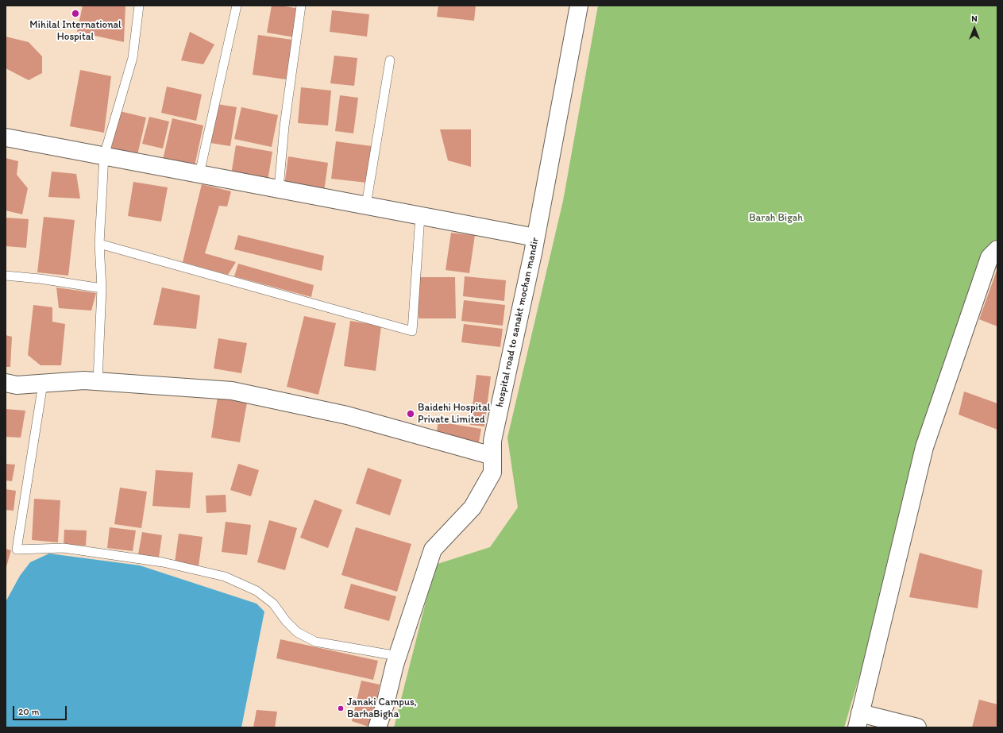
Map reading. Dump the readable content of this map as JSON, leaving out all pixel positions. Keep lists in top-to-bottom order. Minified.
{"streets":{"street":["hospital road to sanakt mochan mandir"]},"parks":["Barah Bigah"],"places":["Mihilal International Hospital","Baidehi Hospital Private Limited","Janaki Campus, BarhaBigha"],"scale_bar":"20 m","north":"top"}
